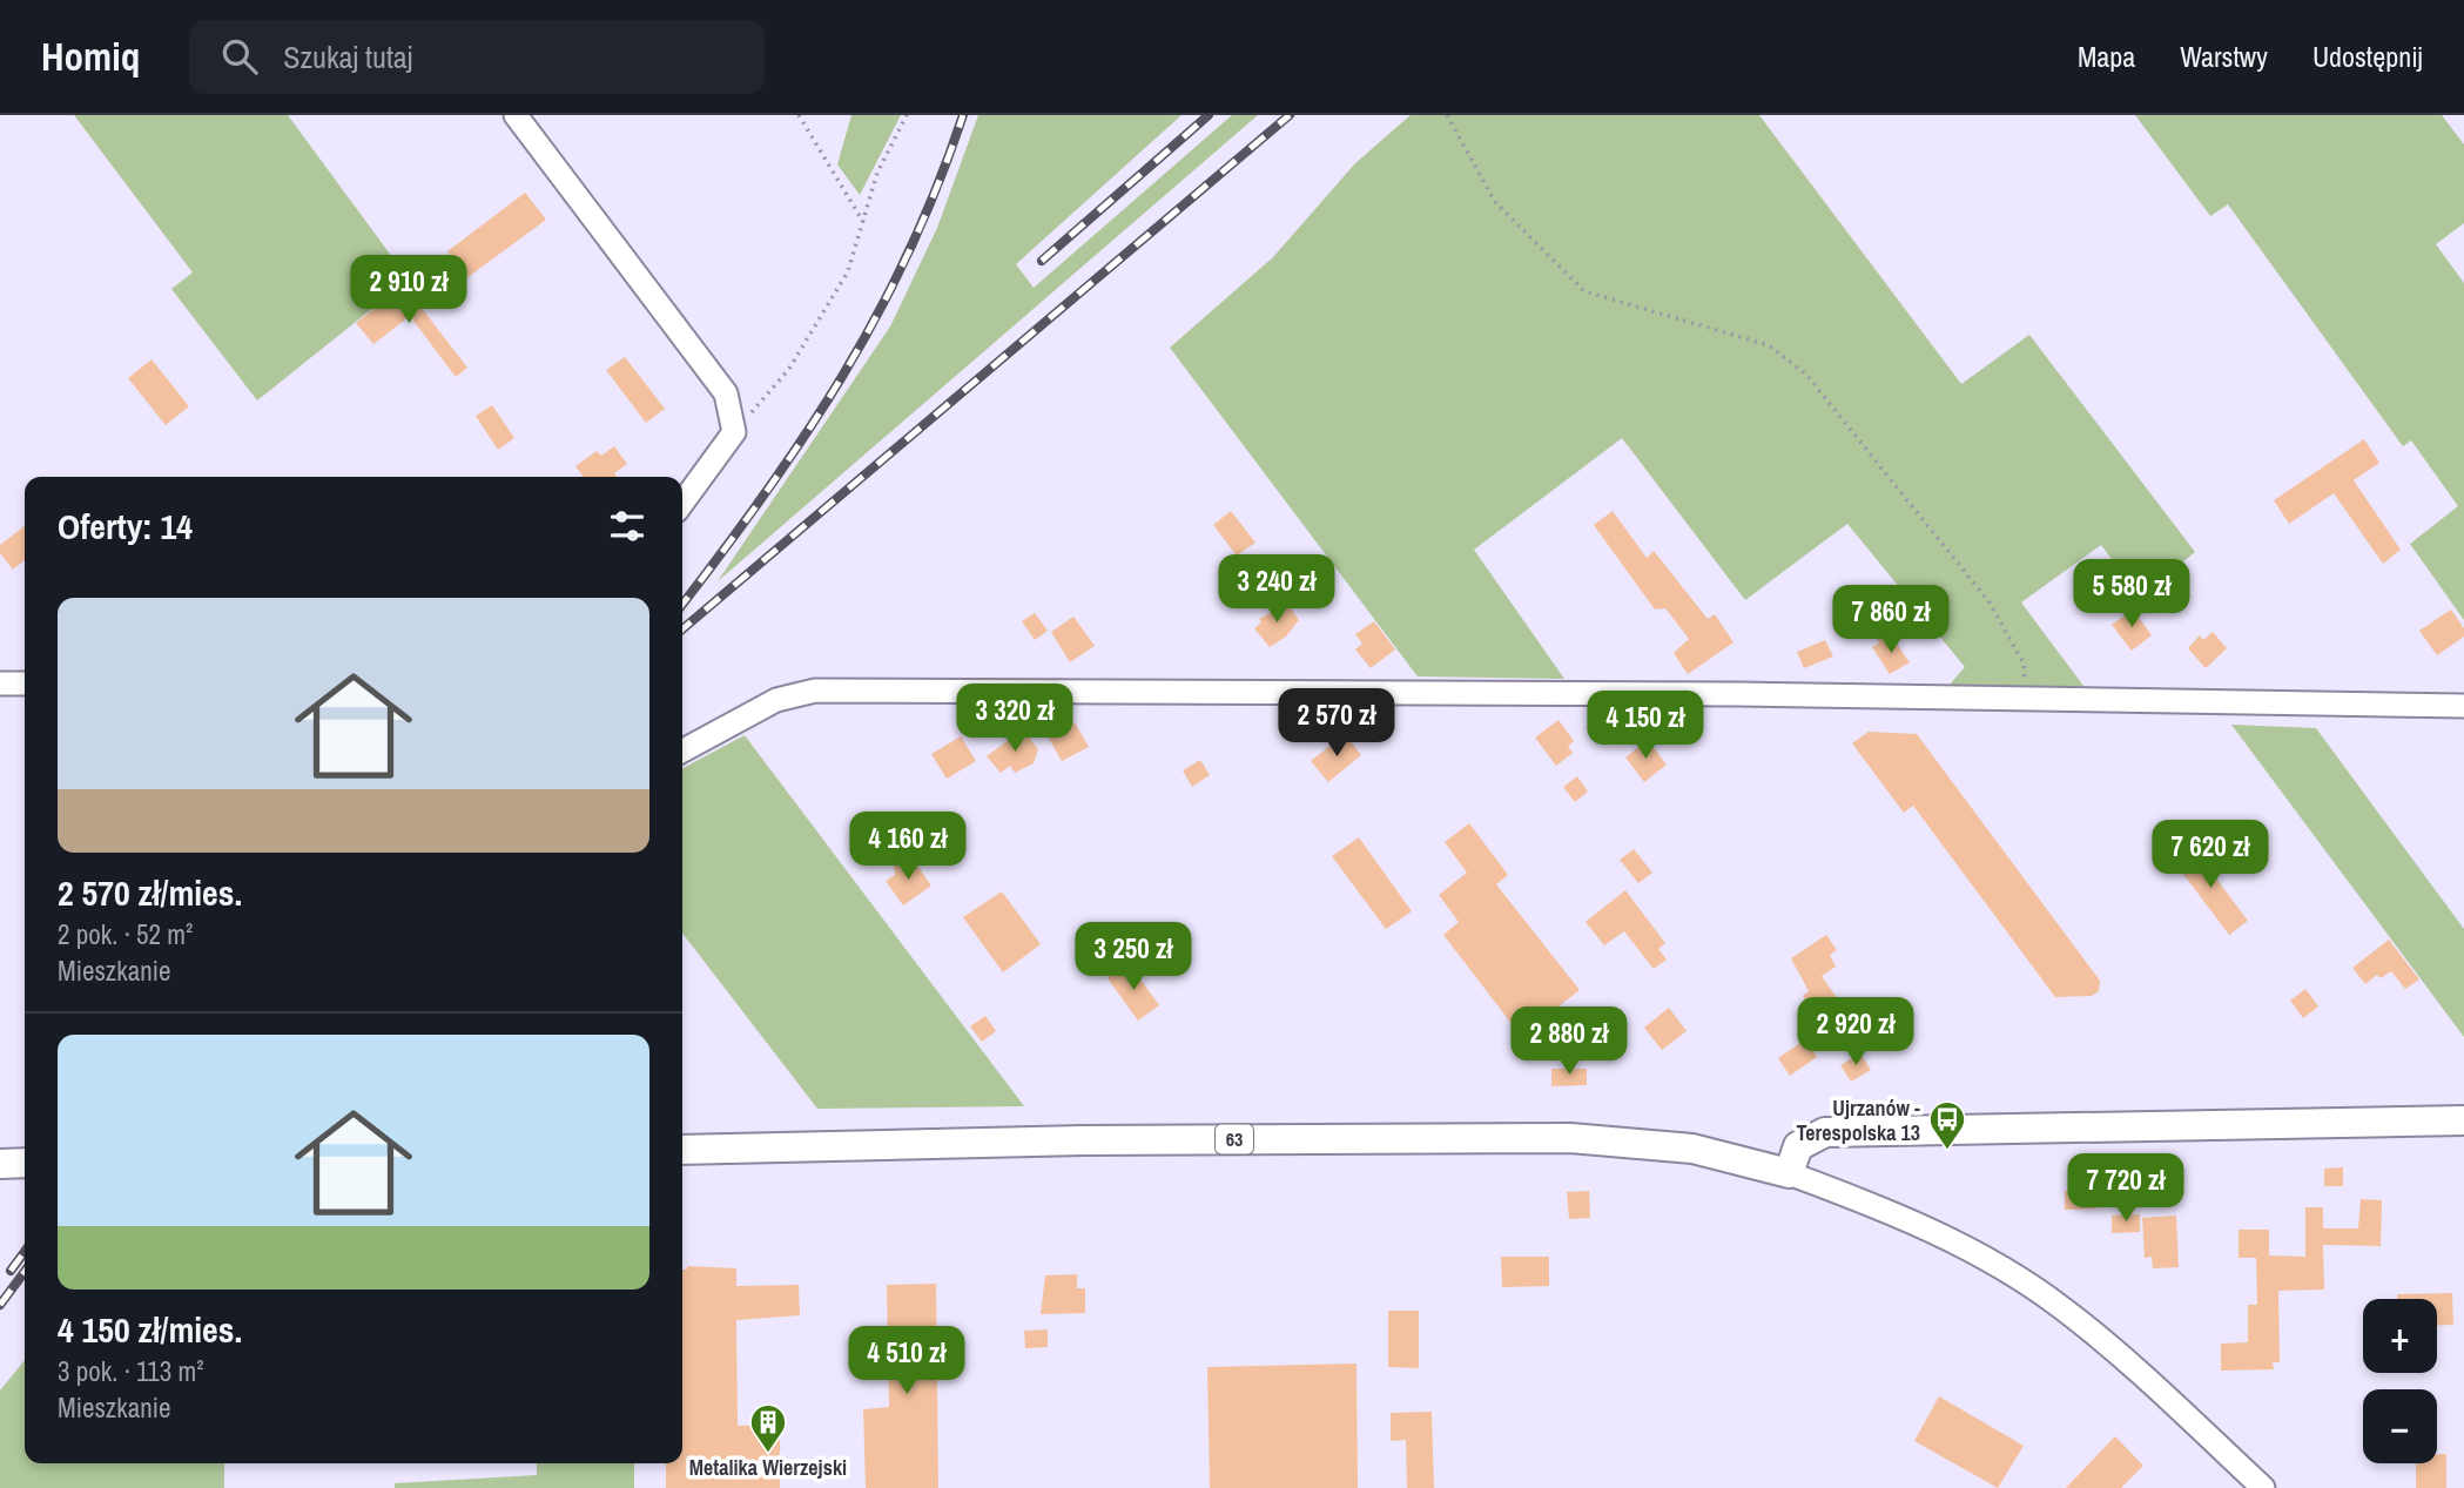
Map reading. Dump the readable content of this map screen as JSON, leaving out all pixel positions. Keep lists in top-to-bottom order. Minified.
{"streets":{"main road":["63"]},"places":{"bus stop":["Ujrzanów - Terespolska 13"],"building":["Metalika Wierzejski"]},"page":{"header":"Homiq","search":"Szukaj tutaj","nav":["Mapa","Warstwy","Udostępnij"],"price":["2 910 zł","3 240 zł","5 580 zł","7 860 zł","3 320 zł","2 570 zł","4 150 zł","4 160 zł","7 620 zł","3 250 zł","2 920 zł","2 880 zł","7 720 zł","4 510 zł"],"heading":"Oferty: 14","list":[{"name":"2 570 zł/mies.","note":"2 pok. · 52 m² · Mieszkanie"},{"name":"4 150 zł/mies.","note":"3 pok. · 113 m² · Mieszkanie"}],"map_buttons":["+","−"]}}
